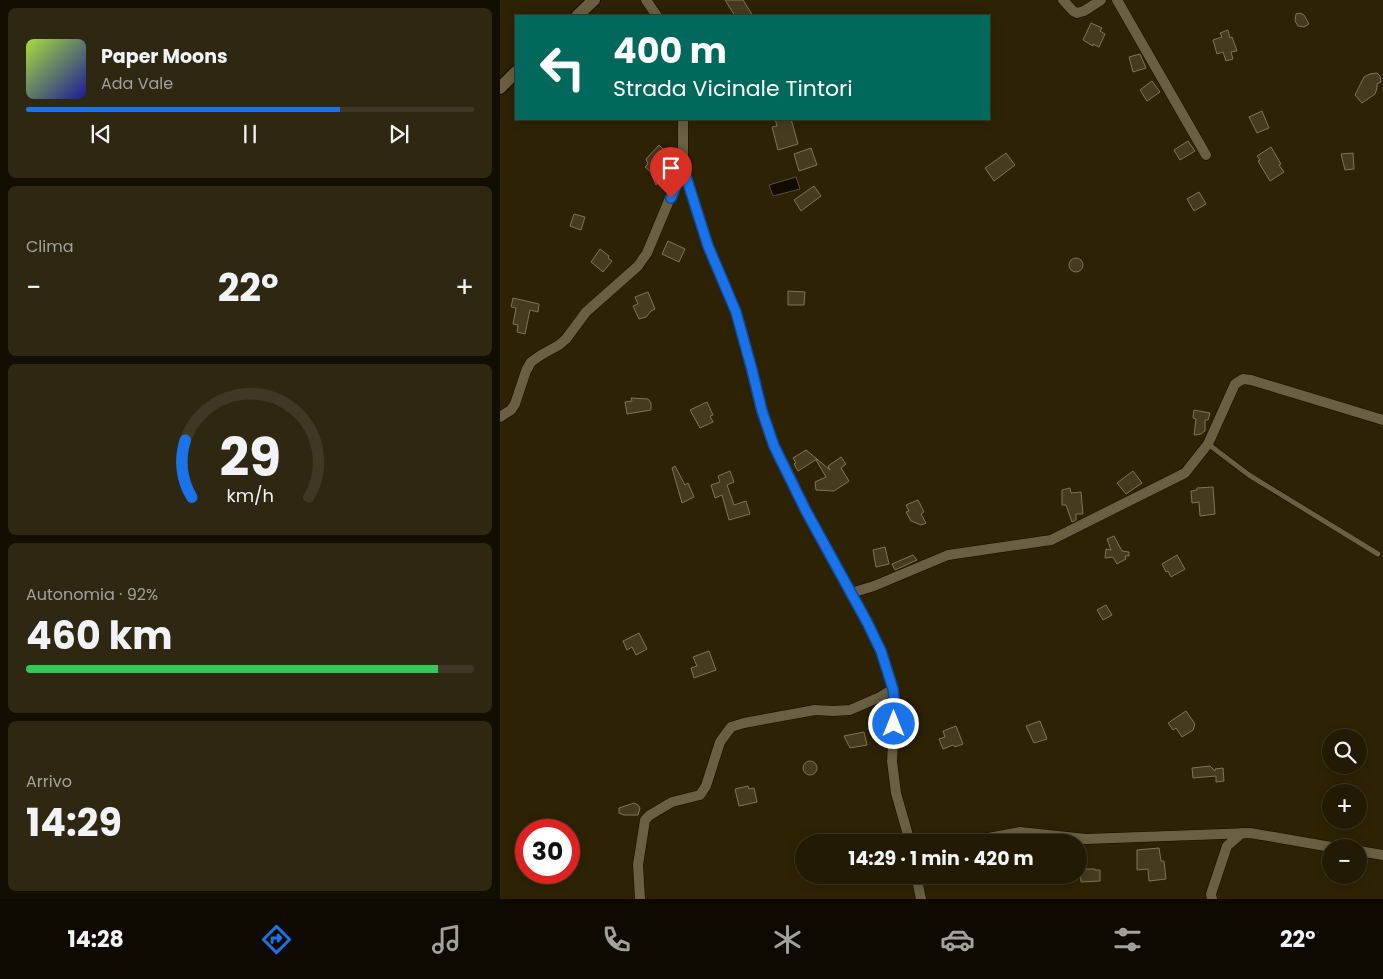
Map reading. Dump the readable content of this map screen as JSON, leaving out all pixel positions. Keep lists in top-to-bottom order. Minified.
{"page":{"turn":["400 m","Strada Vicinale Tintori"],"song":["Paper Moons","Ada Vale"],"tile":["Clima",["Autonomia · 92%","460 km"],["Arrivo","14:29"]],"heat":["−","22°","+"],"map_buttons":["+","−"],"limit":"30","trip":"14:29 · 1 min · 420 m","tabs":["14:28","22°"],"gauge":["29","km/h"]}}
